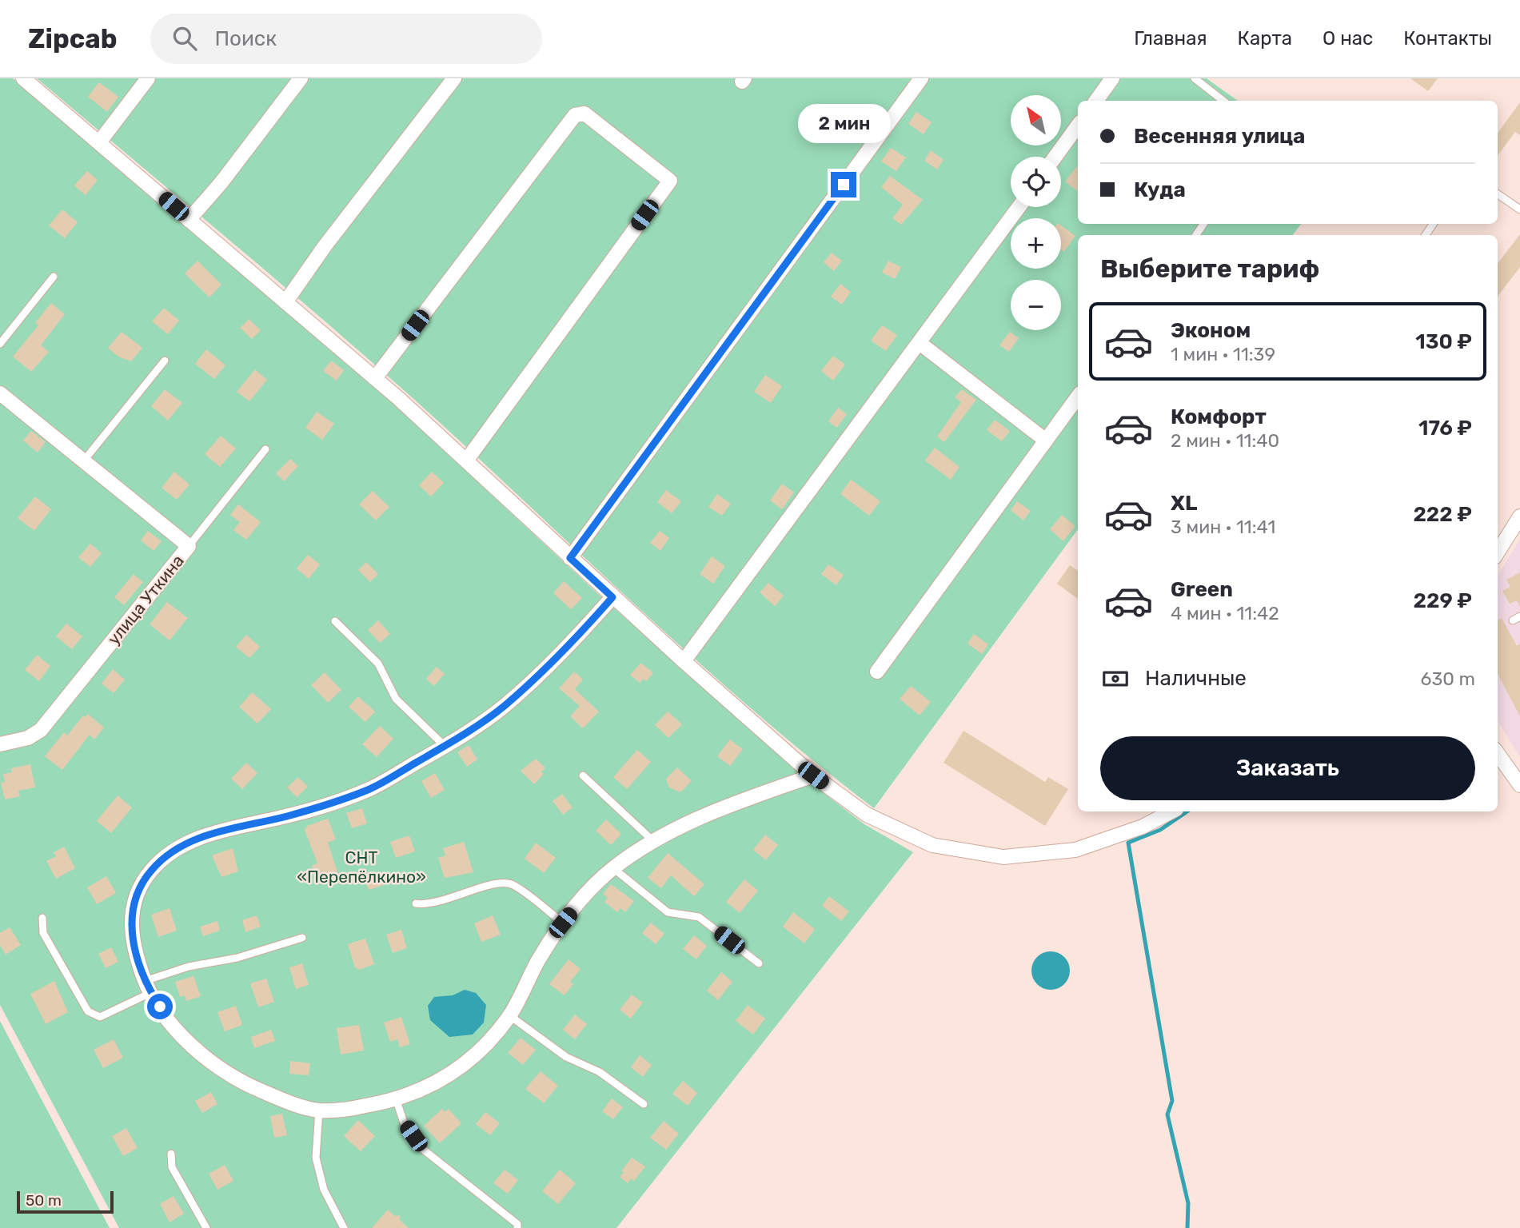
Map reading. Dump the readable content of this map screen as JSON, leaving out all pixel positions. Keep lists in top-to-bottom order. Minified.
{"streets":{"street":["улица Уткина"]},"parks":["СНТ «Перепёлкино»"],"scale_bar":"50 m","north":"top left","page":{"header":"Zipcab","search":"Поиск","nav":["Главная","Карта","О нас","Контакты"],"map_buttons":["+","−"],"banner":["Весенняя улица","Куда"],"bubble":"2 мин","heading":"Выберите тариф","list":[{"name":"Эконом","note":"1 мин · 11:39","value":"130 ₽"},{"name":"Комфорт","note":"2 мин · 11:40","value":"176 ₽"},{"name":"XL","note":"3 мин · 11:41","value":"222 ₽"},{"name":"Green","note":"4 мин · 11:42","value":"229 ₽"}],"pay":["Наличные","630 m"],"buttons":"Заказать","scale":"50 m"}}
